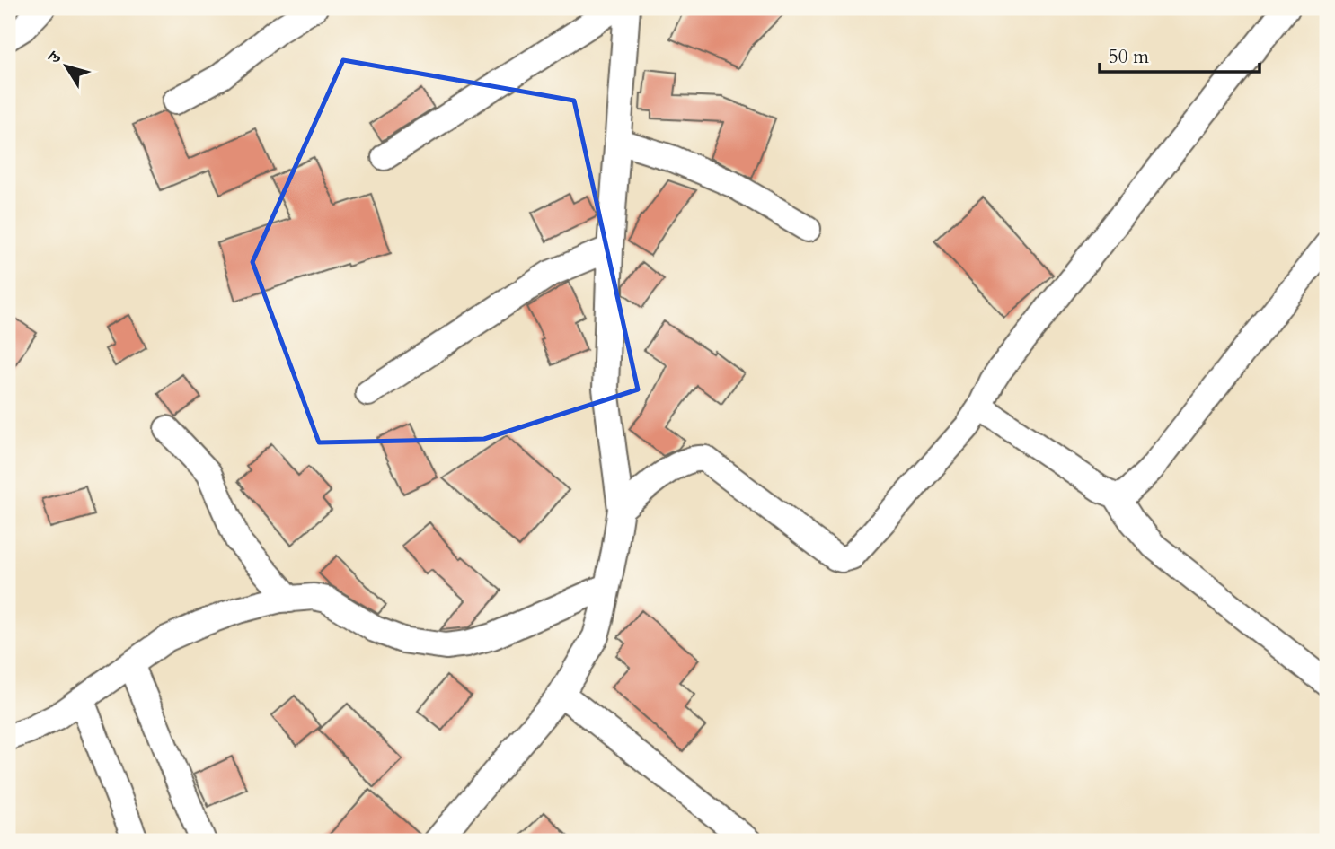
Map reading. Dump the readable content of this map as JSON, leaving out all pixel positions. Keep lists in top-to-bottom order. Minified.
{"scale_bar":"50 m","north":"top left"}
